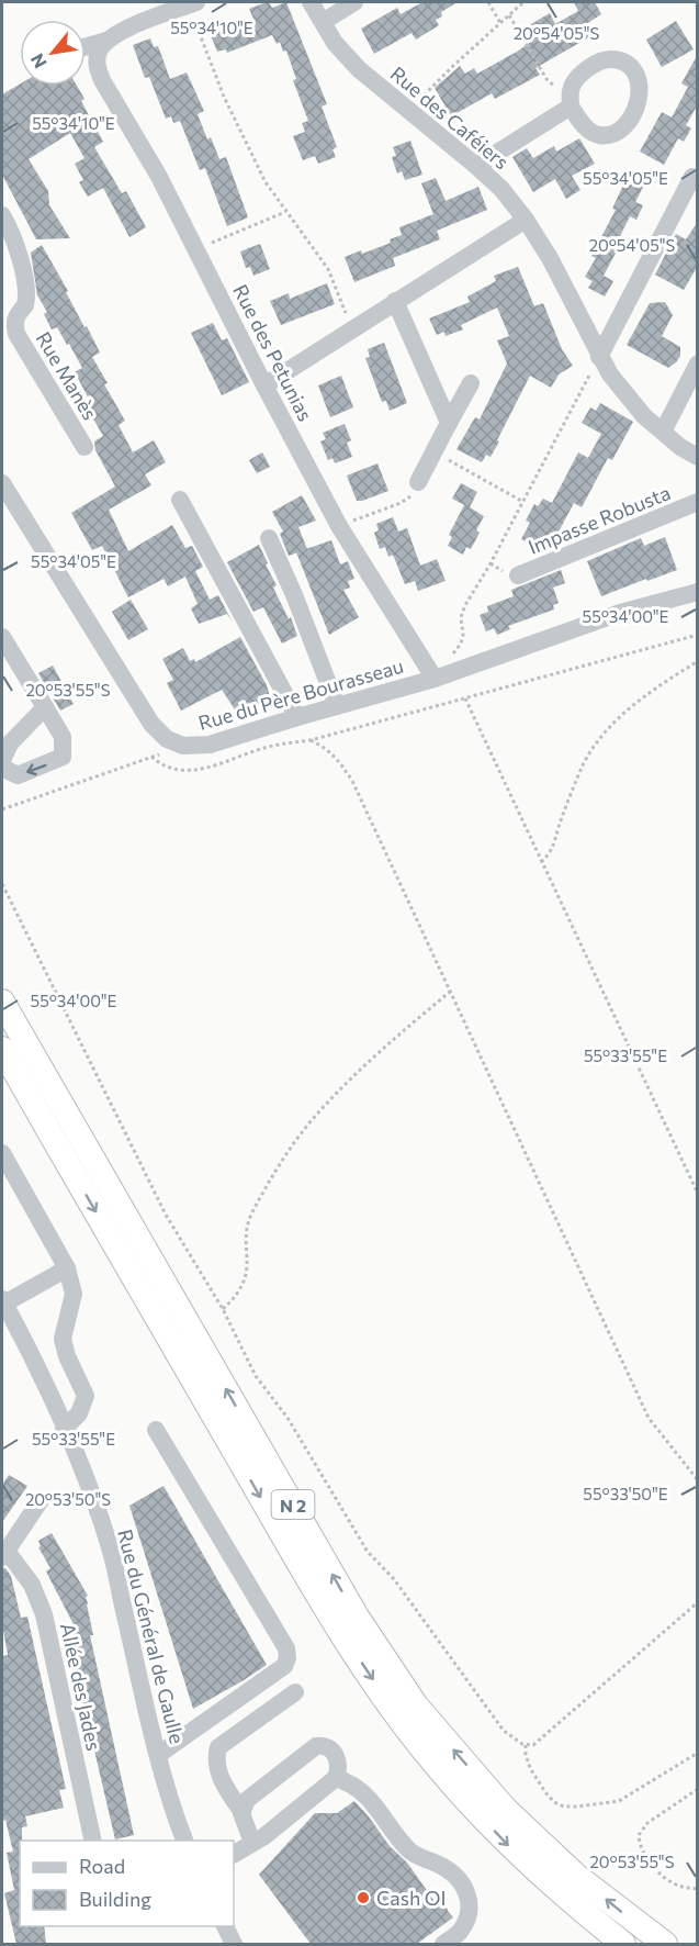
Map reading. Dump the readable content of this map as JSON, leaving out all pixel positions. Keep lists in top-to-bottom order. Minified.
{"streets":{"highway":["N 2"],"street":["Rue des Caféiers","Rue des Petunias","Rue Manès","Impasse Robusta","Rue du Père Bourasseau","Rue du Général de Gaulle","Allée des Jades"]},"crossings":[["Rue des Petunias","Rue du Père Bourasseau"]],"places":["Cash OI"],"legend":["Road","Building"],"north":"bottom left","coordinates":["55°34'10\"E","20°54'05\"S","55°34'05\"E","55°34'00\"E","20°53'55\"S","55°33'55\"E","55°33'50\"E","20°53'50\"S"]}
